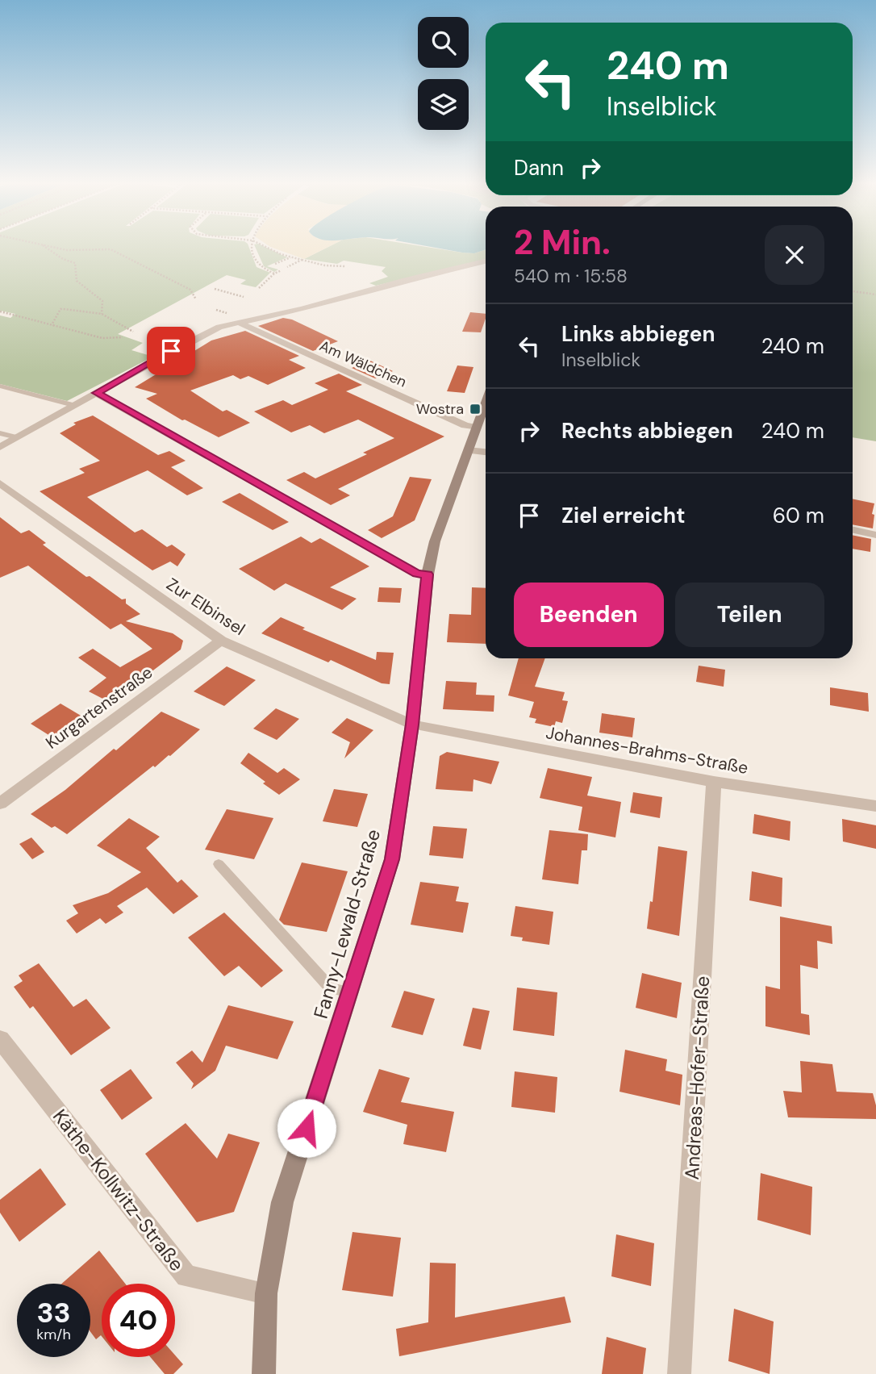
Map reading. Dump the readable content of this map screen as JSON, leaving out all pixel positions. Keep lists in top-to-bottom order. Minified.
{"streets":{"street":["Am Wäldchen","Zur Elbinsel","Kurgartenstraße","Johannes-Brahms-Straße","Fanny-Lewald-Straße","Andreas-Hofer-Straße","Käthe-Kollwitz-Straße"]},"crossings":[["Am Wäldchen","Fanny-Lewald-Straße"],["Zur Elbinsel","Kurgartenstraße"],["Zur Elbinsel","Johannes-Brahms-Straße"],["Zur Elbinsel","Fanny-Lewald-Straße"],["Johannes-Brahms-Straße","Fanny-Lewald-Straße"],["Johannes-Brahms-Straße","Andreas-Hofer-Straße"],["Fanny-Lewald-Straße","Käthe-Kollwitz-Straße"]],"places":{"transit":["Wostra"]},"page":{"turn":["240 m","Inselblick"],"then":"Dann","heading":["2 Min.","540 m · 15:58"],"list":[{"name":"Links abbiegen","note":"Inselblick","value":"240 m"},{"name":"Rechts abbiegen","value":"240 m"},{"name":"Ziel erreicht","value":"60 m"}],"buttons":["Beenden","Teilen"],"speed":"33 km/h","limit":"40"}}
